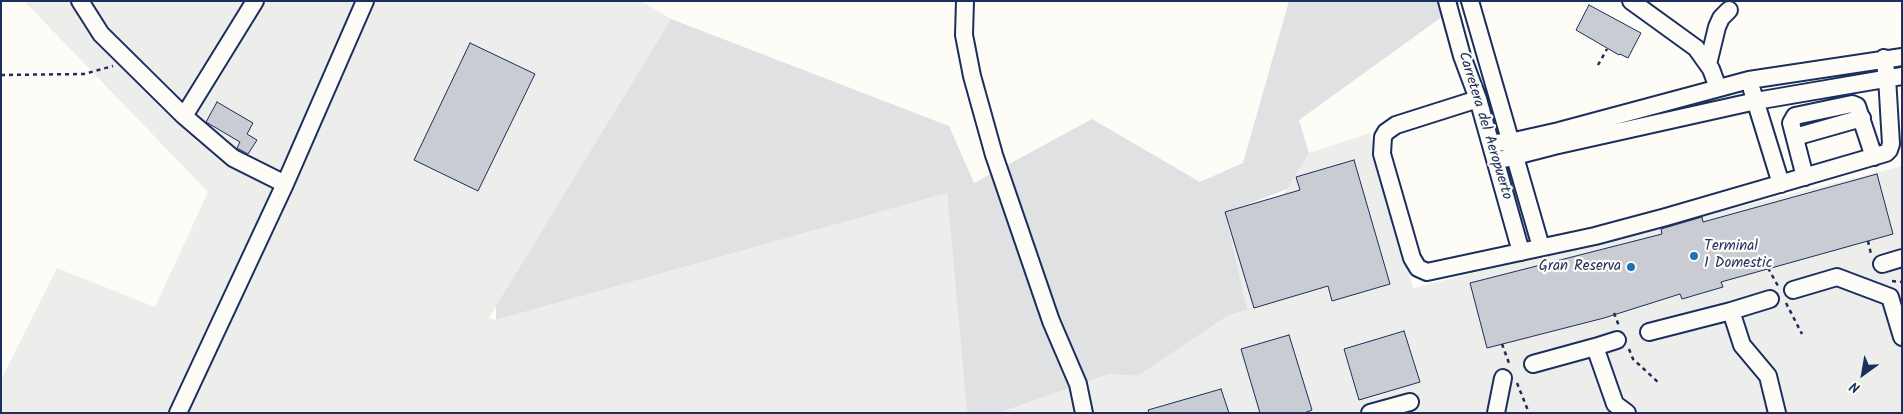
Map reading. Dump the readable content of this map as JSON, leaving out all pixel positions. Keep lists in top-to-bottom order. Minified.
{"streets":{"street":["Carretera del Aeropuerto"]},"places":["Terminal 1 Domestic","Gran Reserva"],"north":"bottom left"}
